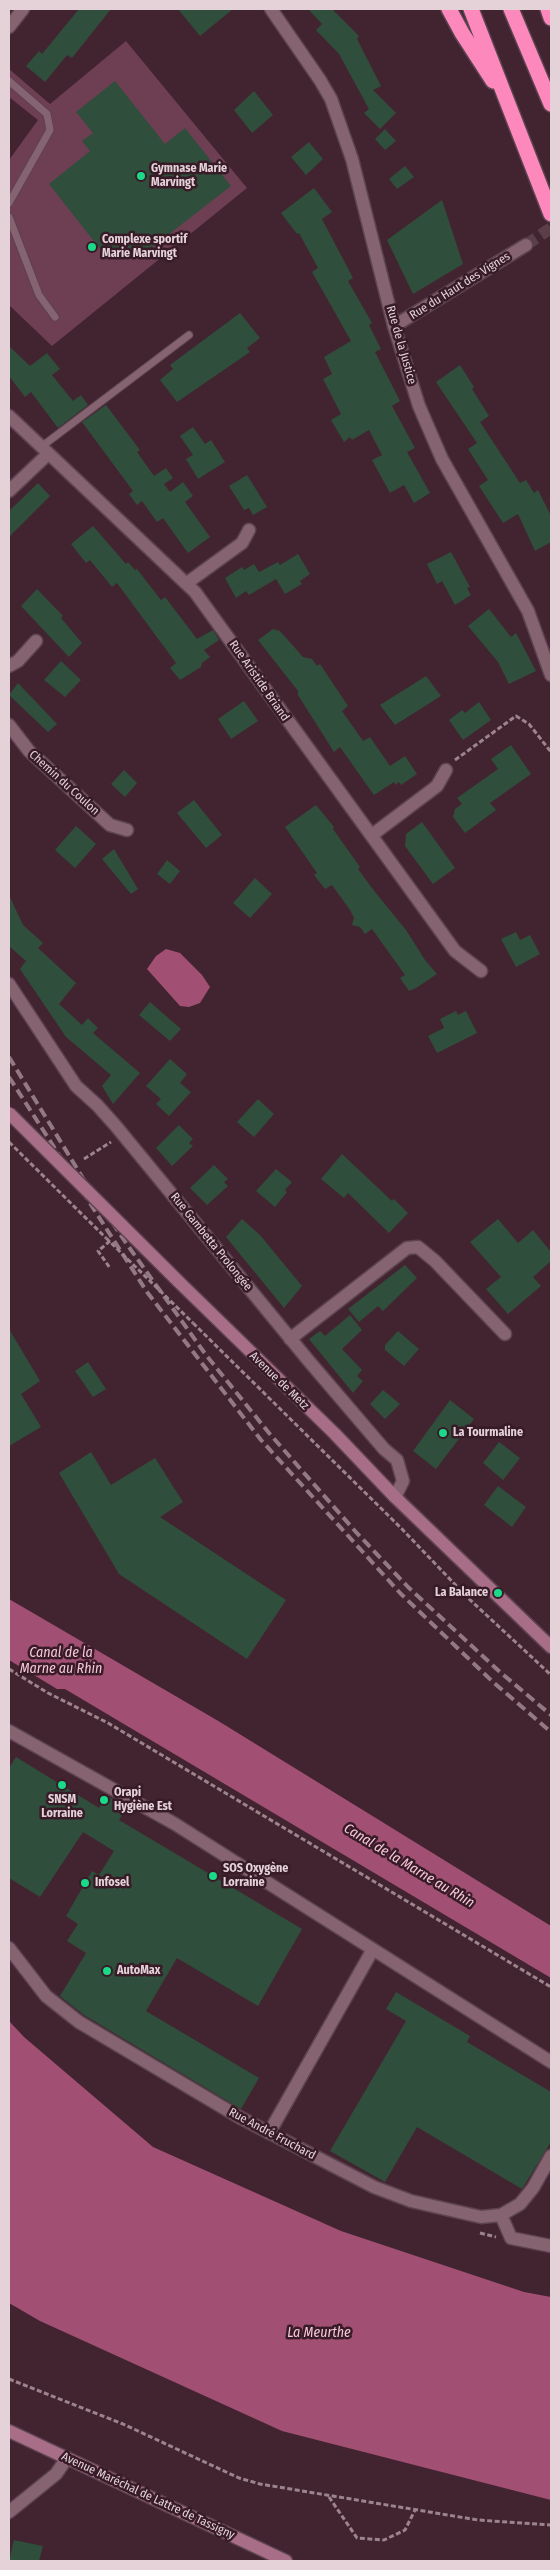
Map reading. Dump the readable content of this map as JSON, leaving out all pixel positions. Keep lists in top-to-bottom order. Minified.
{"streets":{"main road":["Avenue de Metz","Avenue Maréchal de Lattre de Tassigny"],"street":["Rue du Haut des Vignes","Rue de la Justice","Rue Aristide Briand","Chemin du Coulon","Rue Gambetta Prolongée","Rue André Fruchard"]},"crossings":[["Rue du Haut des Vignes","Rue de la Justice"],["Rue Gambetta Prolongée","Avenue de Metz"]],"water":["Canal de la Marne au Rhin","La Meurthe"],"places":["Gymnase Marie Marvingt","Complexe sportif Marie Marvingt","La Tourmaline","La Balance","SNSM Lorraine","Orapi Hygiène Est","SOS Oxygène Lorraine","Infosel","AutoMax"]}
